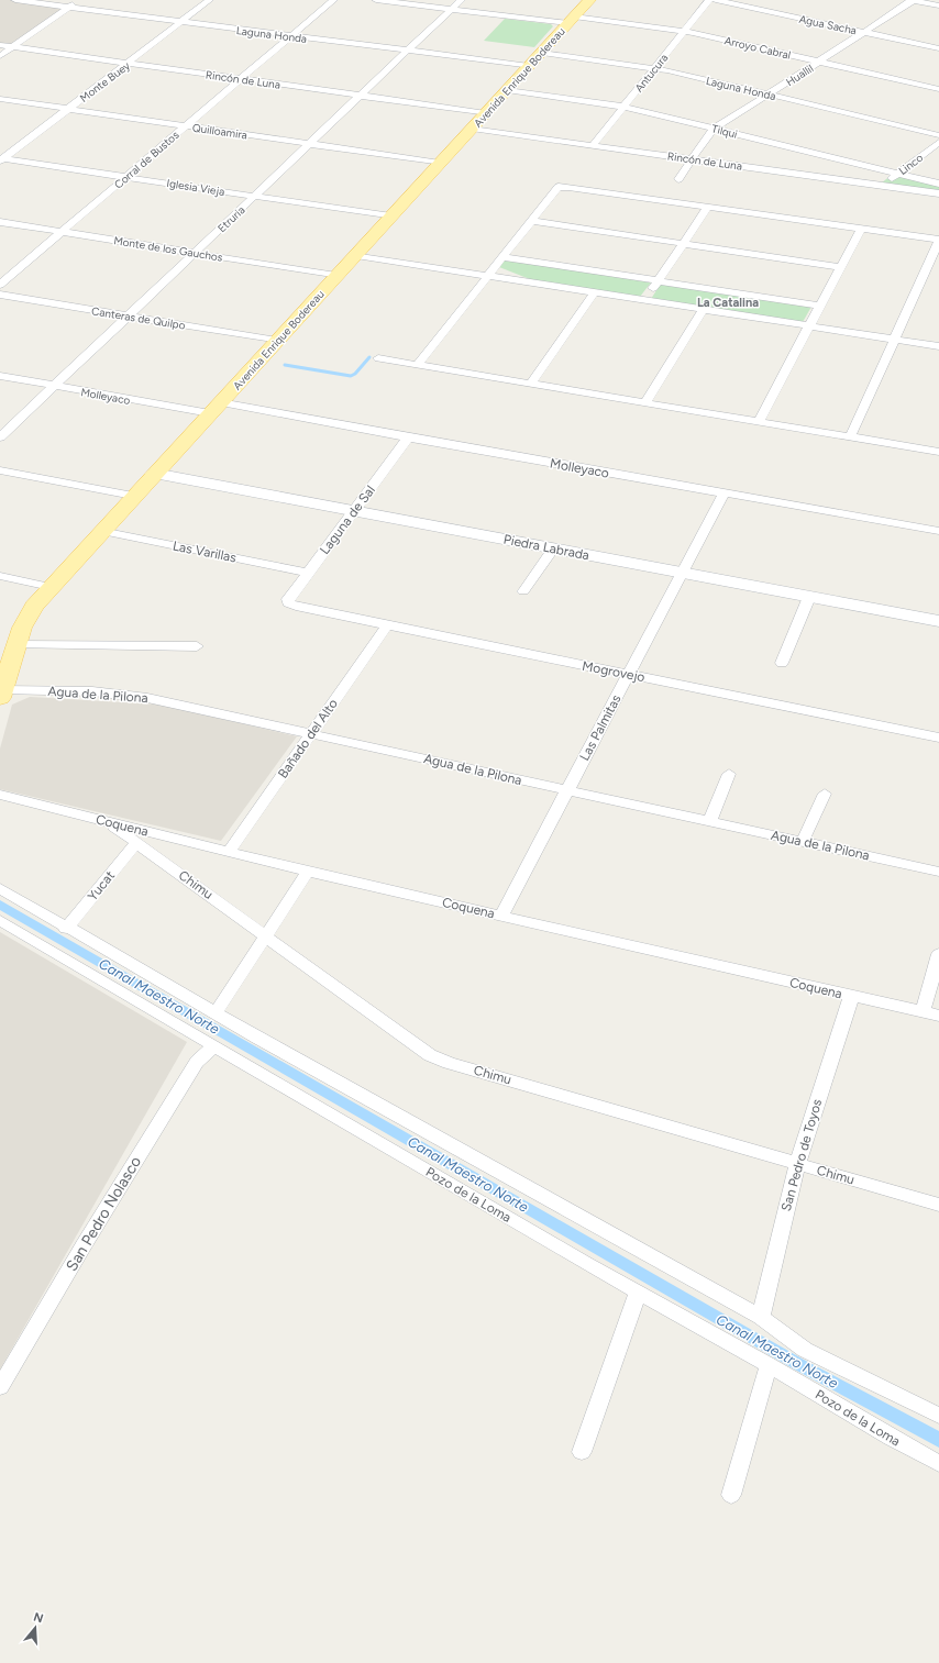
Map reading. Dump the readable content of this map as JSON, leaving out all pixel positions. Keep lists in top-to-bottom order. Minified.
{"streets":{"main road":["Avenida Enrique Bodereau","Piedra Labrada"],"street":["Agua Sacha","Laguna Honda","Arroyo Cabral","Antucura","Huallil","Rincón de Luna","Monte Buey","Quilloamira","Tilqui","Corral de Bustos","Linco","Iglesia Vieja","Etruria","Monte de los Gauchos","Canteras de Quilpo","Molleyaco","Laguna de Sal","Las Varillas","Mogrovejo","Agua de la Pilona","Las Palmitas","Bañado del Alto","Coquena","Chimu","Yucat","San Pedro de Toyos","Pozo de la Loma","San Pedro Nolasco"]},"crossings":[["Agua Sacha","Huallil"],["Laguna Honda","Antucura"],["Laguna Honda","Huallil"],["Laguna Honda","Avenida Enrique Bodereau"],["Laguna Honda","Monte Buey"],["Laguna Honda","Corral de Bustos"],["Laguna Honda","Etruria"],["Arroyo Cabral","Antucura"],["Arroyo Cabral","Huallil"],["Arroyo Cabral","Avenida Enrique Bodereau"],["Arroyo Cabral","Etruria"],["Antucura","Rincón de Luna"],["Antucura","Tilqui"],["Huallil","Rincón de Luna"],["Huallil","Tilqui"],["Avenida Enrique Bodereau","Rincón de Luna"],["Avenida Enrique Bodereau","Quilloamira"],["Avenida Enrique Bodereau","Tilqui"],["Avenida Enrique Bodereau","Iglesia Vieja"],["Avenida Enrique Bodereau","Monte de los Gauchos"],["Avenida Enrique Bodereau","Canteras de Quilpo"],["Avenida Enrique Bodereau","Molleyaco"],["Avenida Enrique Bodereau","Piedra Labrada"],["Avenida Enrique Bodereau","Las Varillas"],["Avenida Enrique Bodereau","Agua de la Pilona"],["Rincón de Luna","Monte Buey"],["Rincón de Luna","Corral de Bustos"],["Rincón de Luna","Linco"],["Rincón de Luna","Etruria"],["Monte Buey","Quilloamira"],["Monte Buey","Iglesia Vieja"],["Quilloamira","Corral de Bustos"],["Quilloamira","Etruria"],["Tilqui","Linco"],["Corral de Bustos","Iglesia Vieja"],["Corral de Bustos","Monte de los Gauchos"],["Iglesia Vieja","Etruria"],["Etruria","Monte de los Gauchos"],["Etruria","Canteras de Quilpo"],["Etruria","Molleyaco"],["Molleyaco","Laguna de Sal"],["Molleyaco","Las Palmitas"],["Laguna de Sal","Piedra Labrada"],["Laguna de Sal","Las Varillas"],["Laguna de Sal","Mogrovejo"],["Piedra Labrada","Las Palmitas"],["Mogrovejo","Las Palmitas"],["Mogrovejo","Bañado del Alto"],["Agua de la Pilona","Las Palmitas"],["Agua de la Pilona","Bañado del Alto"],["Las Palmitas","Coquena"],["Bañado del Alto","Coquena"],["Coquena","Chimu"],["Coquena","San Pedro de Toyos"],["Chimu","Yucat"],["Chimu","San Pedro de Toyos"],["Pozo de la Loma","San Pedro Nolasco"]],"districts":["La Catalina"],"water":["Canal Maestro Norte"],"north":"top"}
